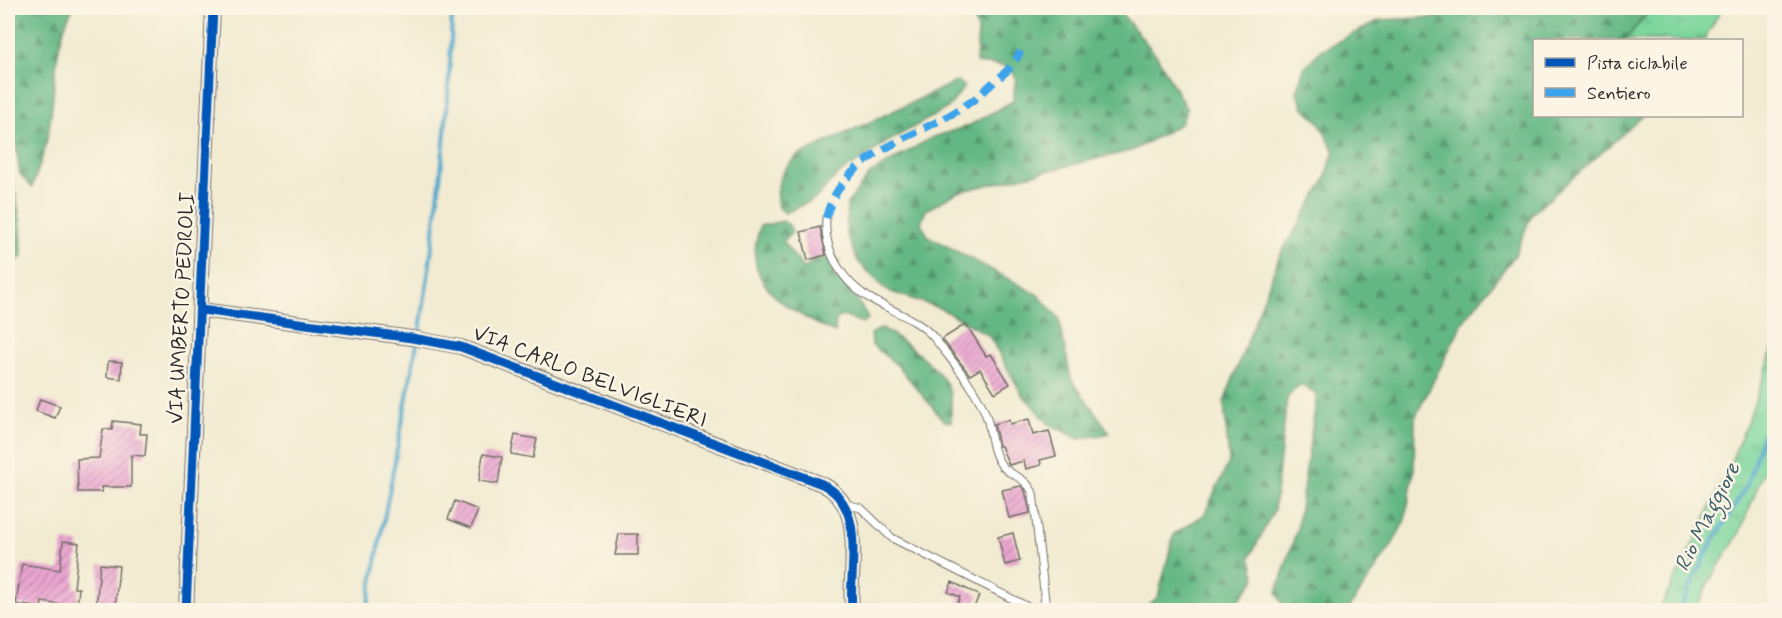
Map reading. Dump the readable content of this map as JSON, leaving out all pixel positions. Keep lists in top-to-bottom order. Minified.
{"streets":{"street":["VIA UMBERTO PEDROLI","VIA CARLO BELVIGLIERI"]},"crossings":[["VIA UMBERTO PEDROLI","VIA CARLO BELVIGLIERI"]],"water":["Rio Maggiore"],"legend":["Pista ciclabile","Sentiero"]}
